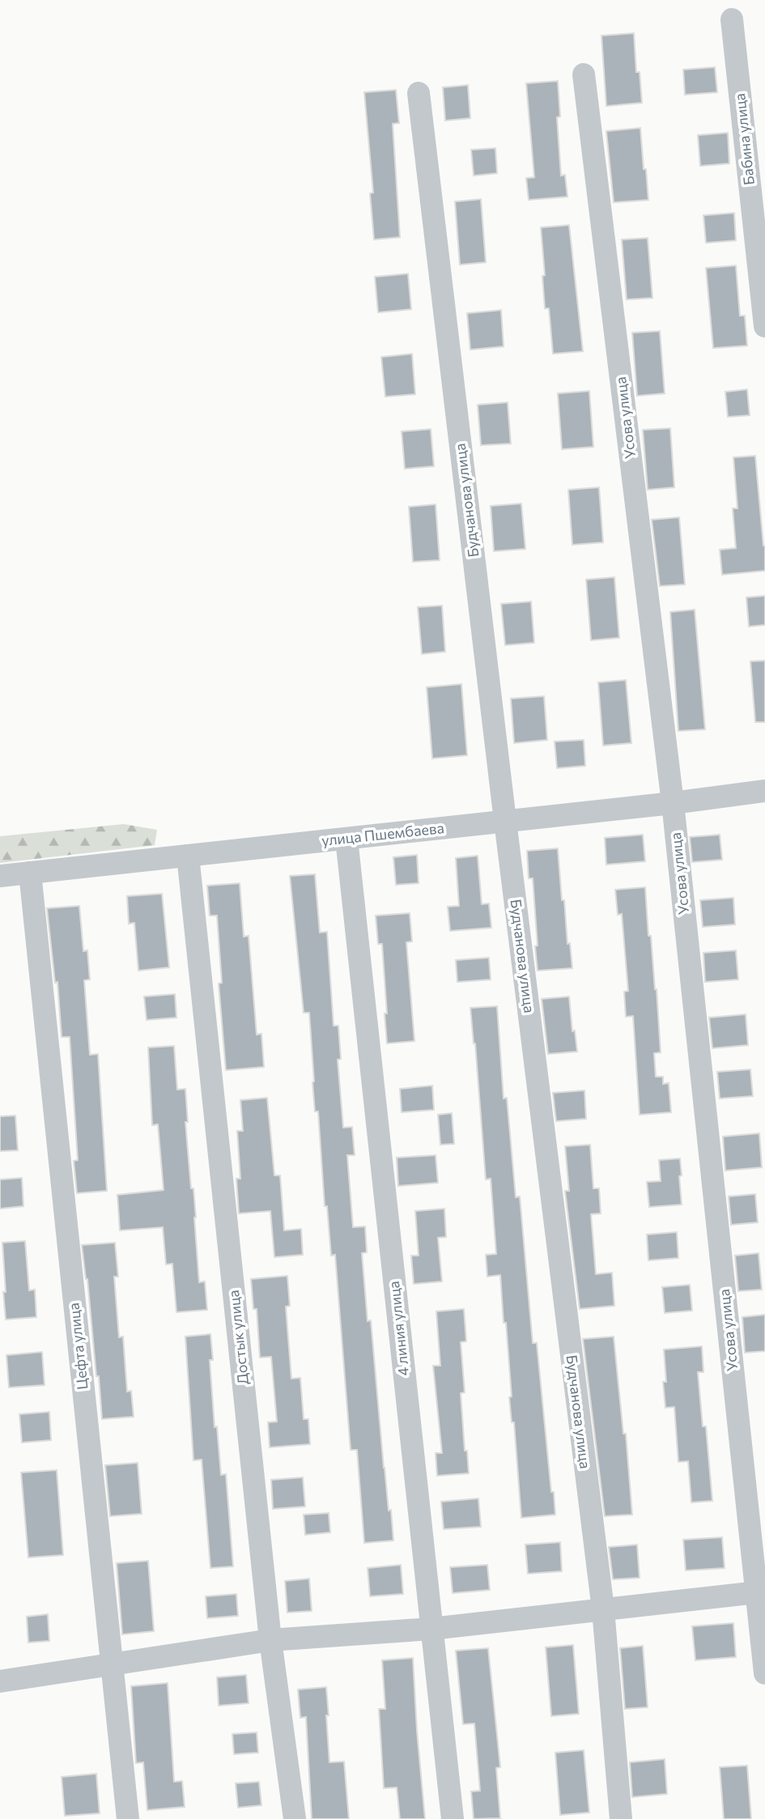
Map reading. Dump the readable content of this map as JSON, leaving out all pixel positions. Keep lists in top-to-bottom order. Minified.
{"streets":{"street":["Бабина улица","Усова улица","Будчанова улица","улица Пшембаева","4 линия улица","Достык улица","Цефта улица"]},"crossings":[["Усова улица","улица Пшембаева"],["Будчанова улица","улица Пшембаева"],["улица Пшембаева","4 линия улица"],["улица Пшембаева","Достык улица"],["улица Пшембаева","Цефта улица"]]}
